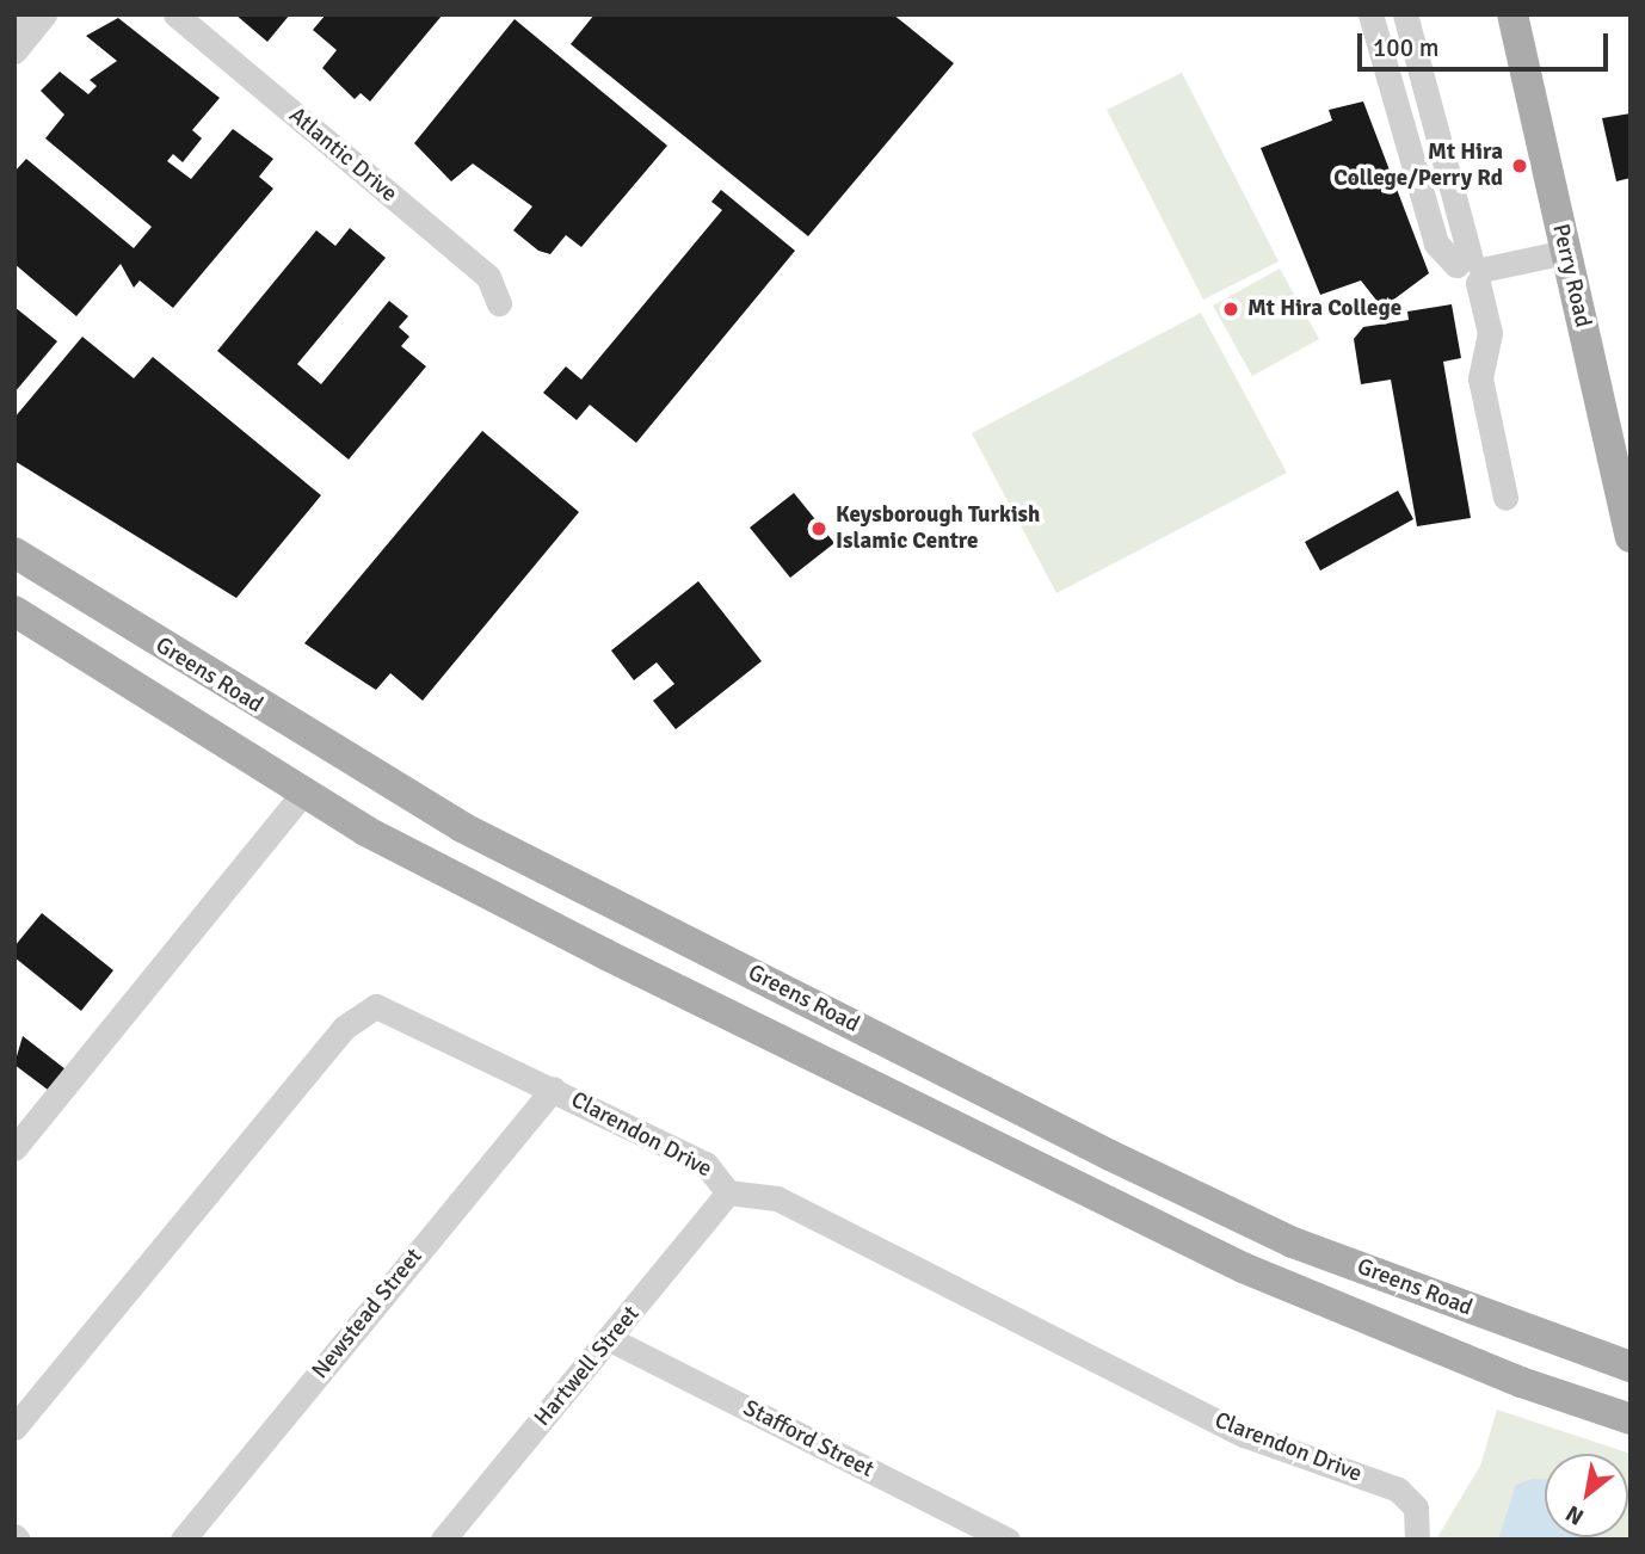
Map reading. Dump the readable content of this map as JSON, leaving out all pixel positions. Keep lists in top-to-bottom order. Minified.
{"streets":{"main road":["Perry Road","Greens Road"],"street":["Atlantic Drive","Clarendon Drive","Newstead Street","Hartwell Street","Stafford Street"]},"crossings":[["Clarendon Drive","Newstead Street"],["Clarendon Drive","Hartwell Street"],["Hartwell Street","Stafford Street"]],"places":["Mt Hira College/Perry Rd","Mt Hira College","Keysborough Turkish Islamic Centre"],"scale_bar":"100 m","north":"bottom left"}
